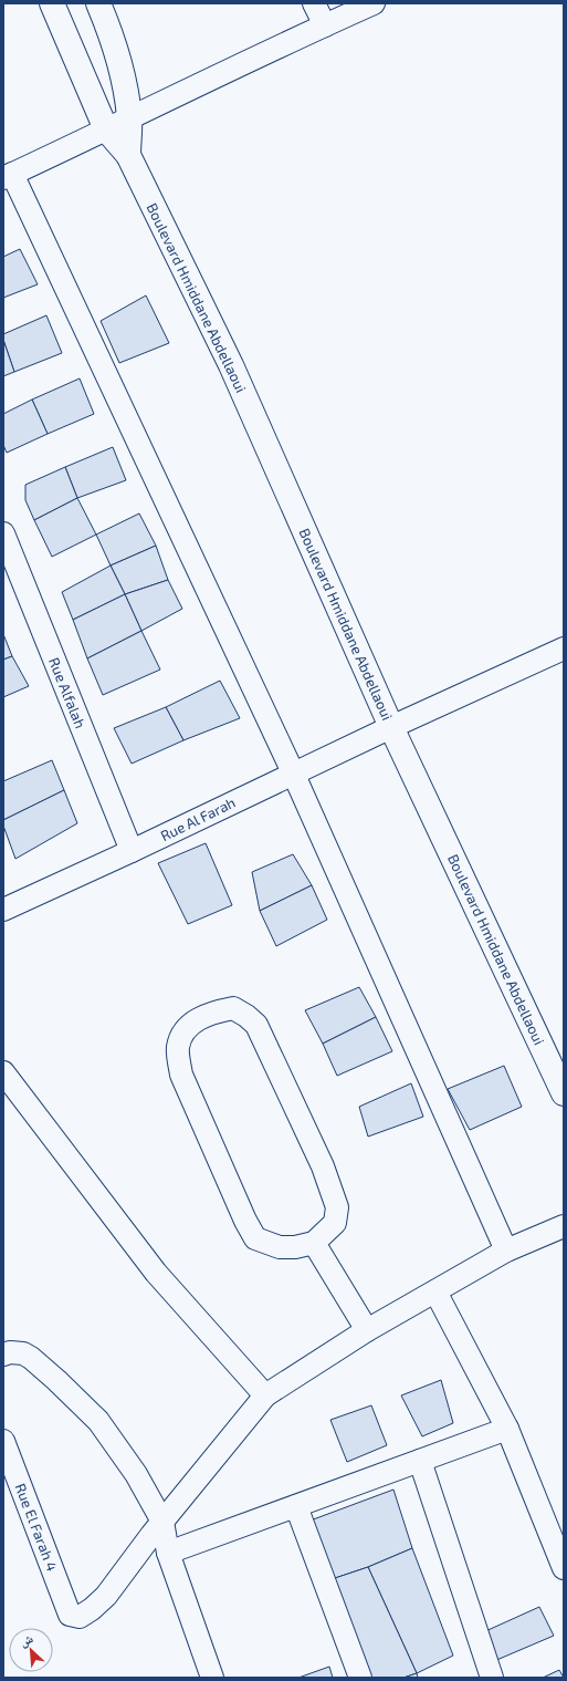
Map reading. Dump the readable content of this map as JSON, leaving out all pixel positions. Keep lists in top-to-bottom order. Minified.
{"streets":{"street":["Boulevard Hmiddane Abdellaoui","Rue Alfalah","Rue Al Farah","Rue El Farah 4"]},"crossings":[["Boulevard Hmiddane Abdellaoui","Rue Al Farah"],["Rue Alfalah","Rue Al Farah"]],"north":"top left"}
